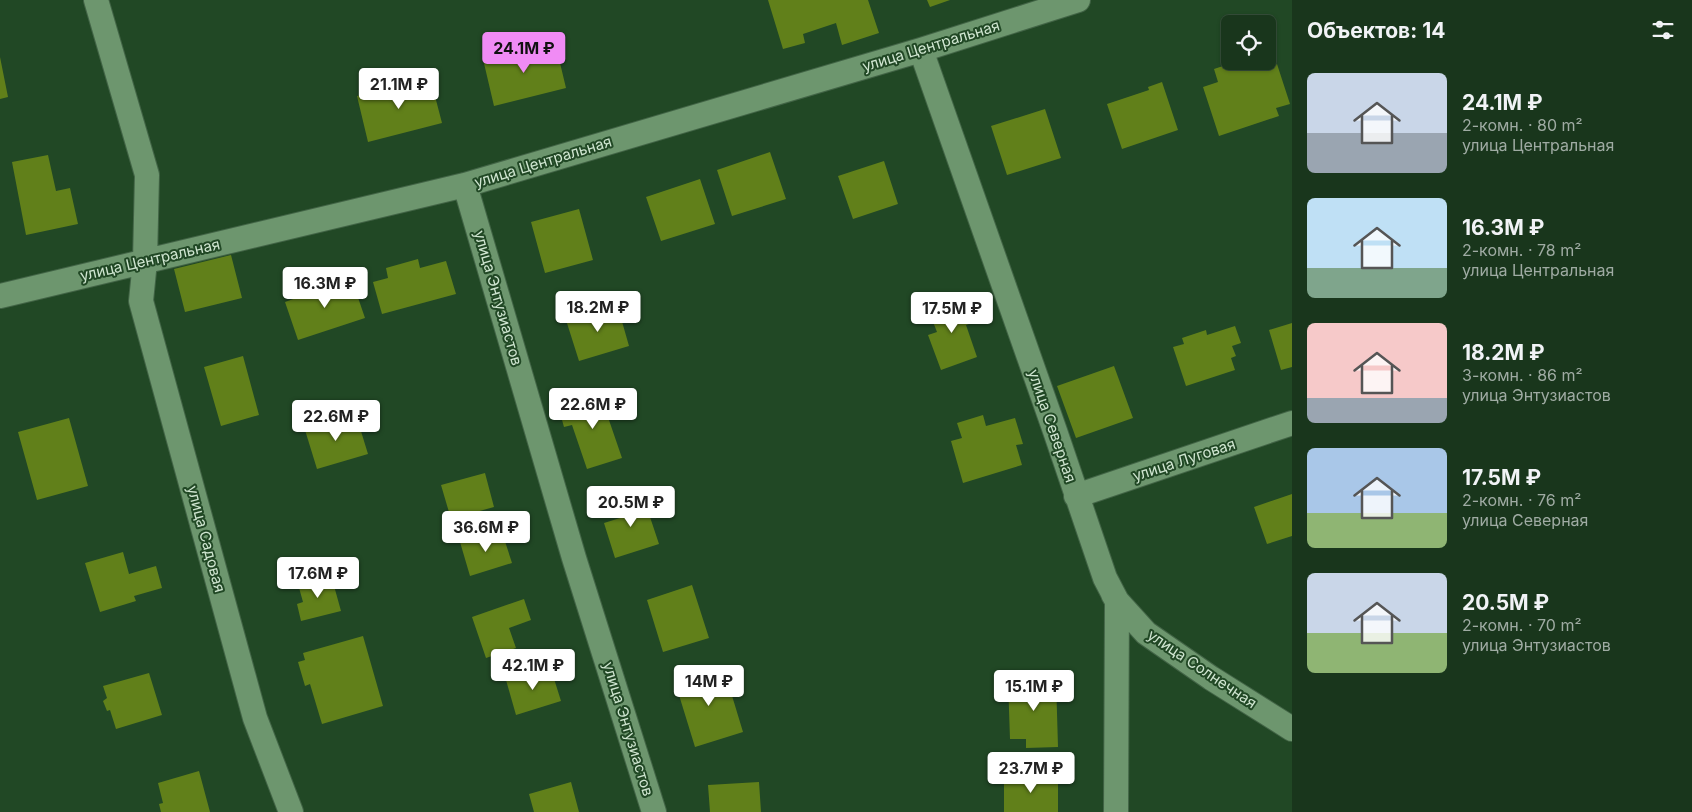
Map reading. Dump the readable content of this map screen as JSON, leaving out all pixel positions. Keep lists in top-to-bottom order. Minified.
{"streets":{"street":["улица Центральная","улица Энтузиастов","улица Садовая","улица Солнечная"]},"crossings":[["улица Центральная","улица Энтузиастов"],["улица Центральная","улица Садовая"]],"page":{"heading":"Объектов: 14","price":["24.1M ₽","21.1M ₽","16.3M ₽","18.2M ₽","17.5M ₽","22.6M ₽","22.6M ₽","20.5M ₽","36.6M ₽","17.6M ₽","42.1M ₽","14M ₽","15.1M ₽","23.7M ₽"],"list":[{"name":"24.1M ₽","note":"2-комн. · 80 m² · улица Центральная"},{"name":"16.3M ₽","note":"2-комн. · 78 m² · улица Центральная"},{"name":"18.2M ₽","note":"3-комн. · 86 m² · улица Энтузиастов"},{"name":"17.5M ₽","note":"2-комн. · 76 m² · улица Северная"},{"name":"20.5M ₽","note":"2-комн. · 70 m² · улица Энтузиастов"}]}}
